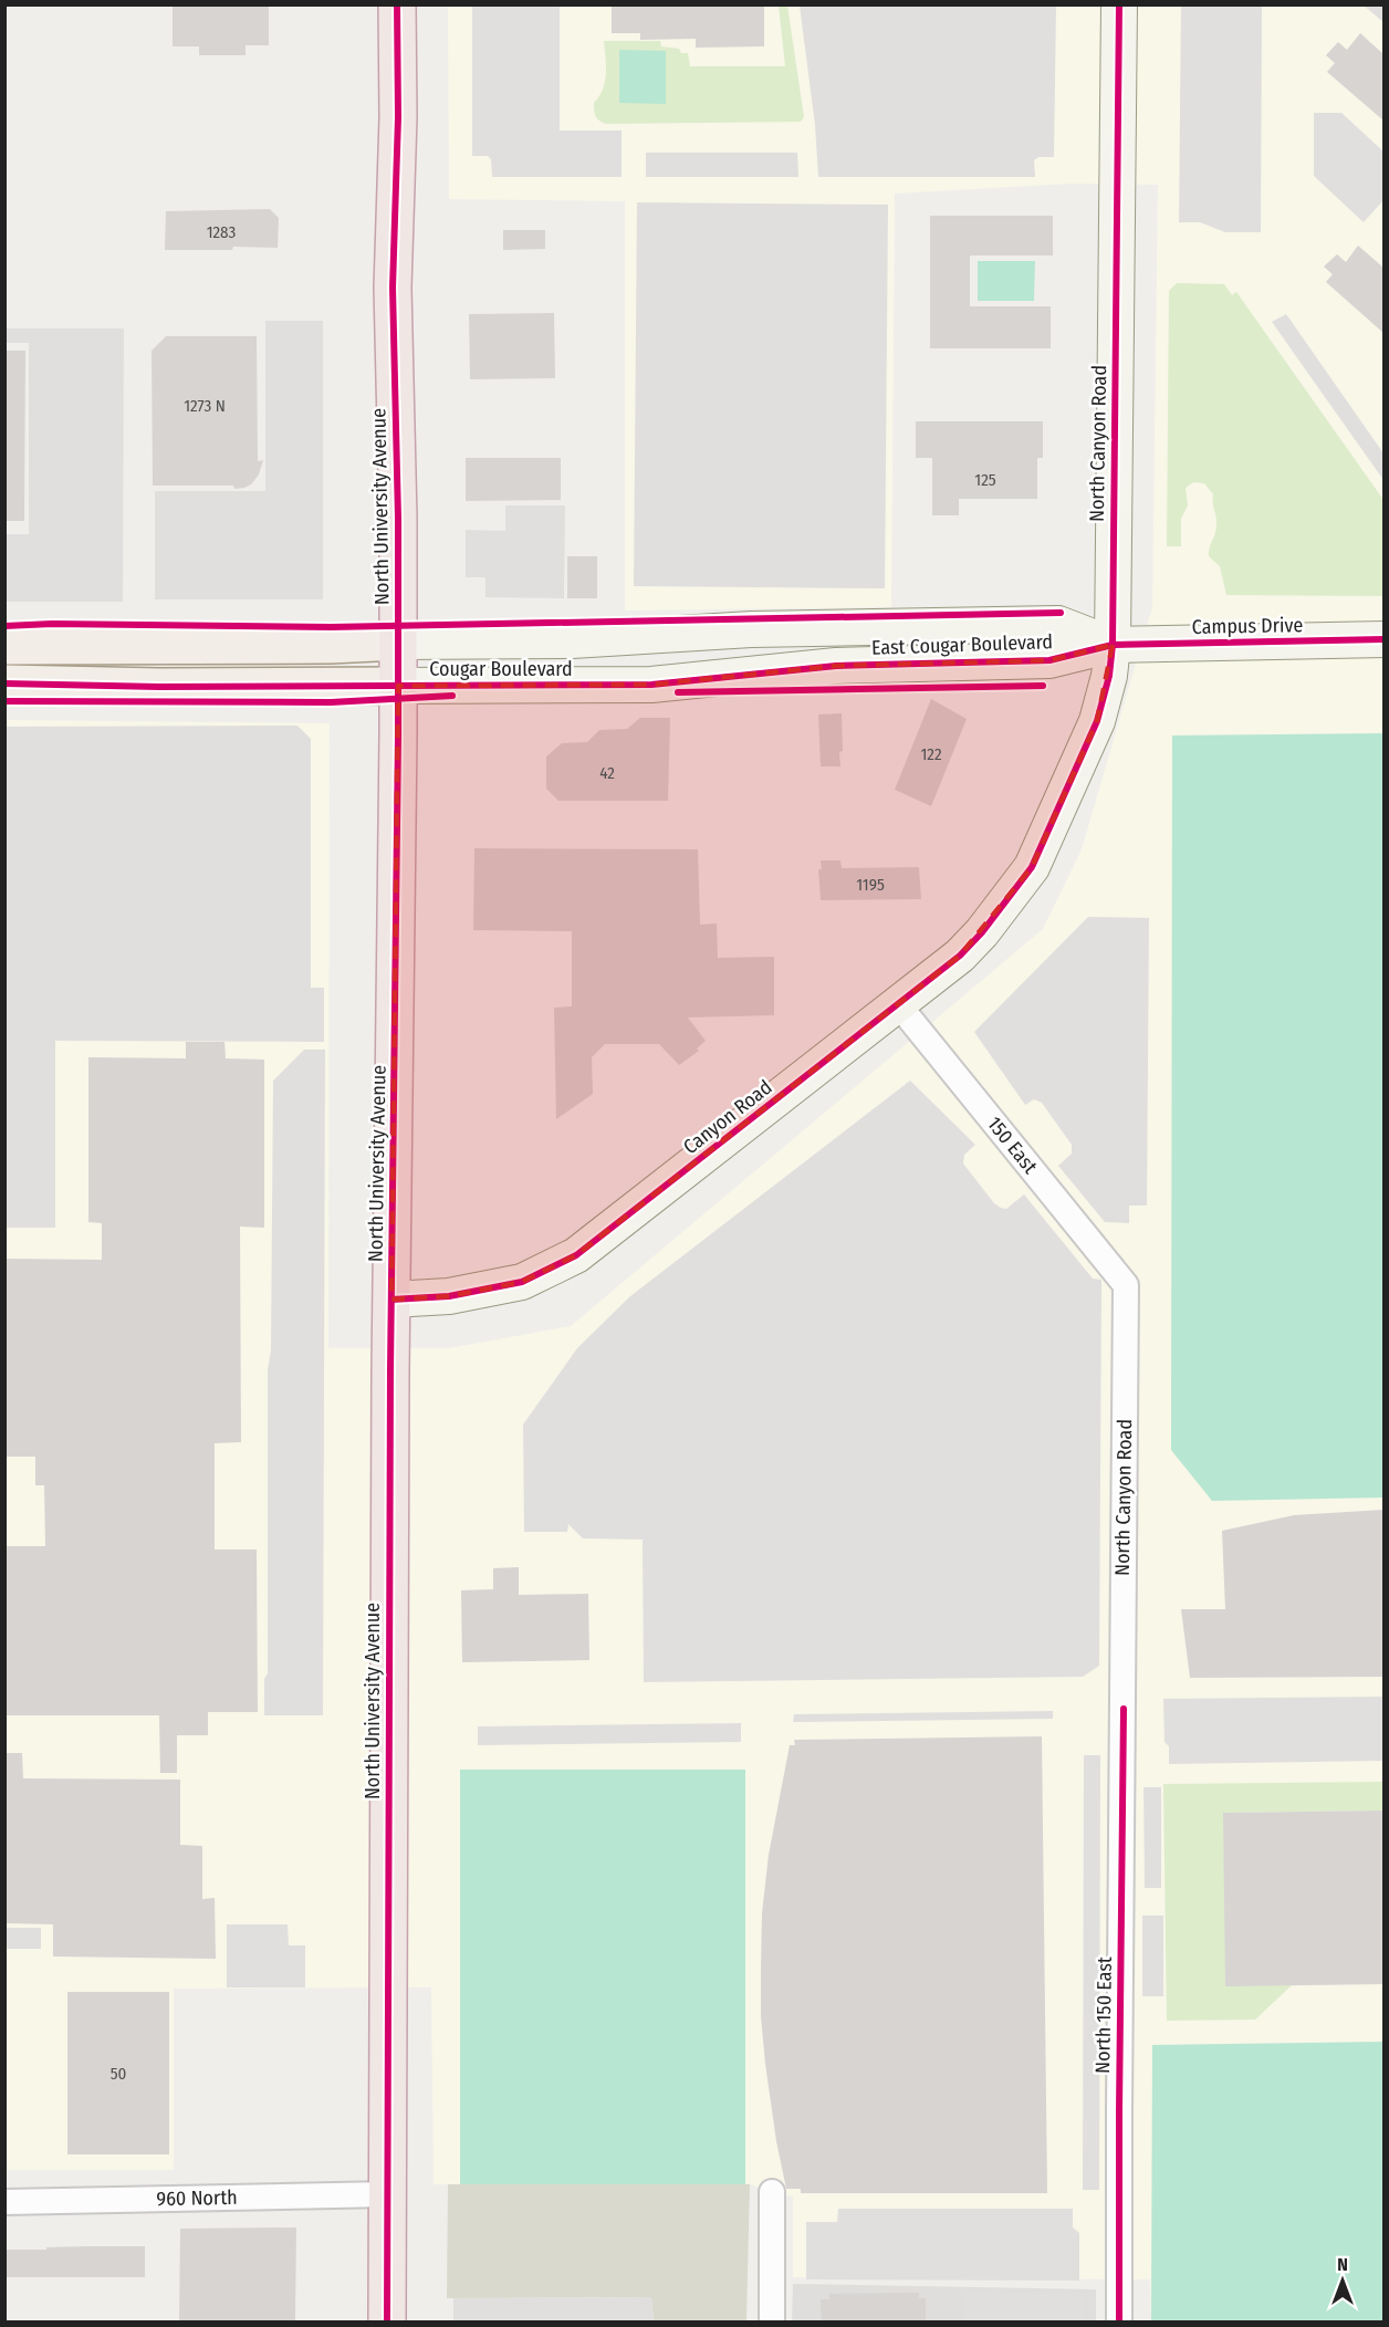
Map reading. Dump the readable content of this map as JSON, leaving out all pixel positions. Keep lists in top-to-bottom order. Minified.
{"streets":{"highway":["North University Avenue"],"main road":["North Canyon Road","Campus Drive","East Cougar Boulevard","Cougar Boulevard","Canyon Road"],"street":["150 East","North 150 East","960 North"]},"crossings":[["North Canyon Road","Campus Drive"],["North Canyon Road","East Cougar Boulevard"],["North Canyon Road","Canyon Road"],["North Canyon Road","150 East"],["North Canyon Road","North 150 East"],["North University Avenue","Cougar Boulevard"],["North University Avenue","Canyon Road"],["North University Avenue","960 North"],["Campus Drive","East Cougar Boulevard"],["East Cougar Boulevard","Cougar Boulevard"],["Canyon Road","150 East"]],"house_numbers":["1283","1273 N","125","122","42","1195","50"],"north":"top"}
